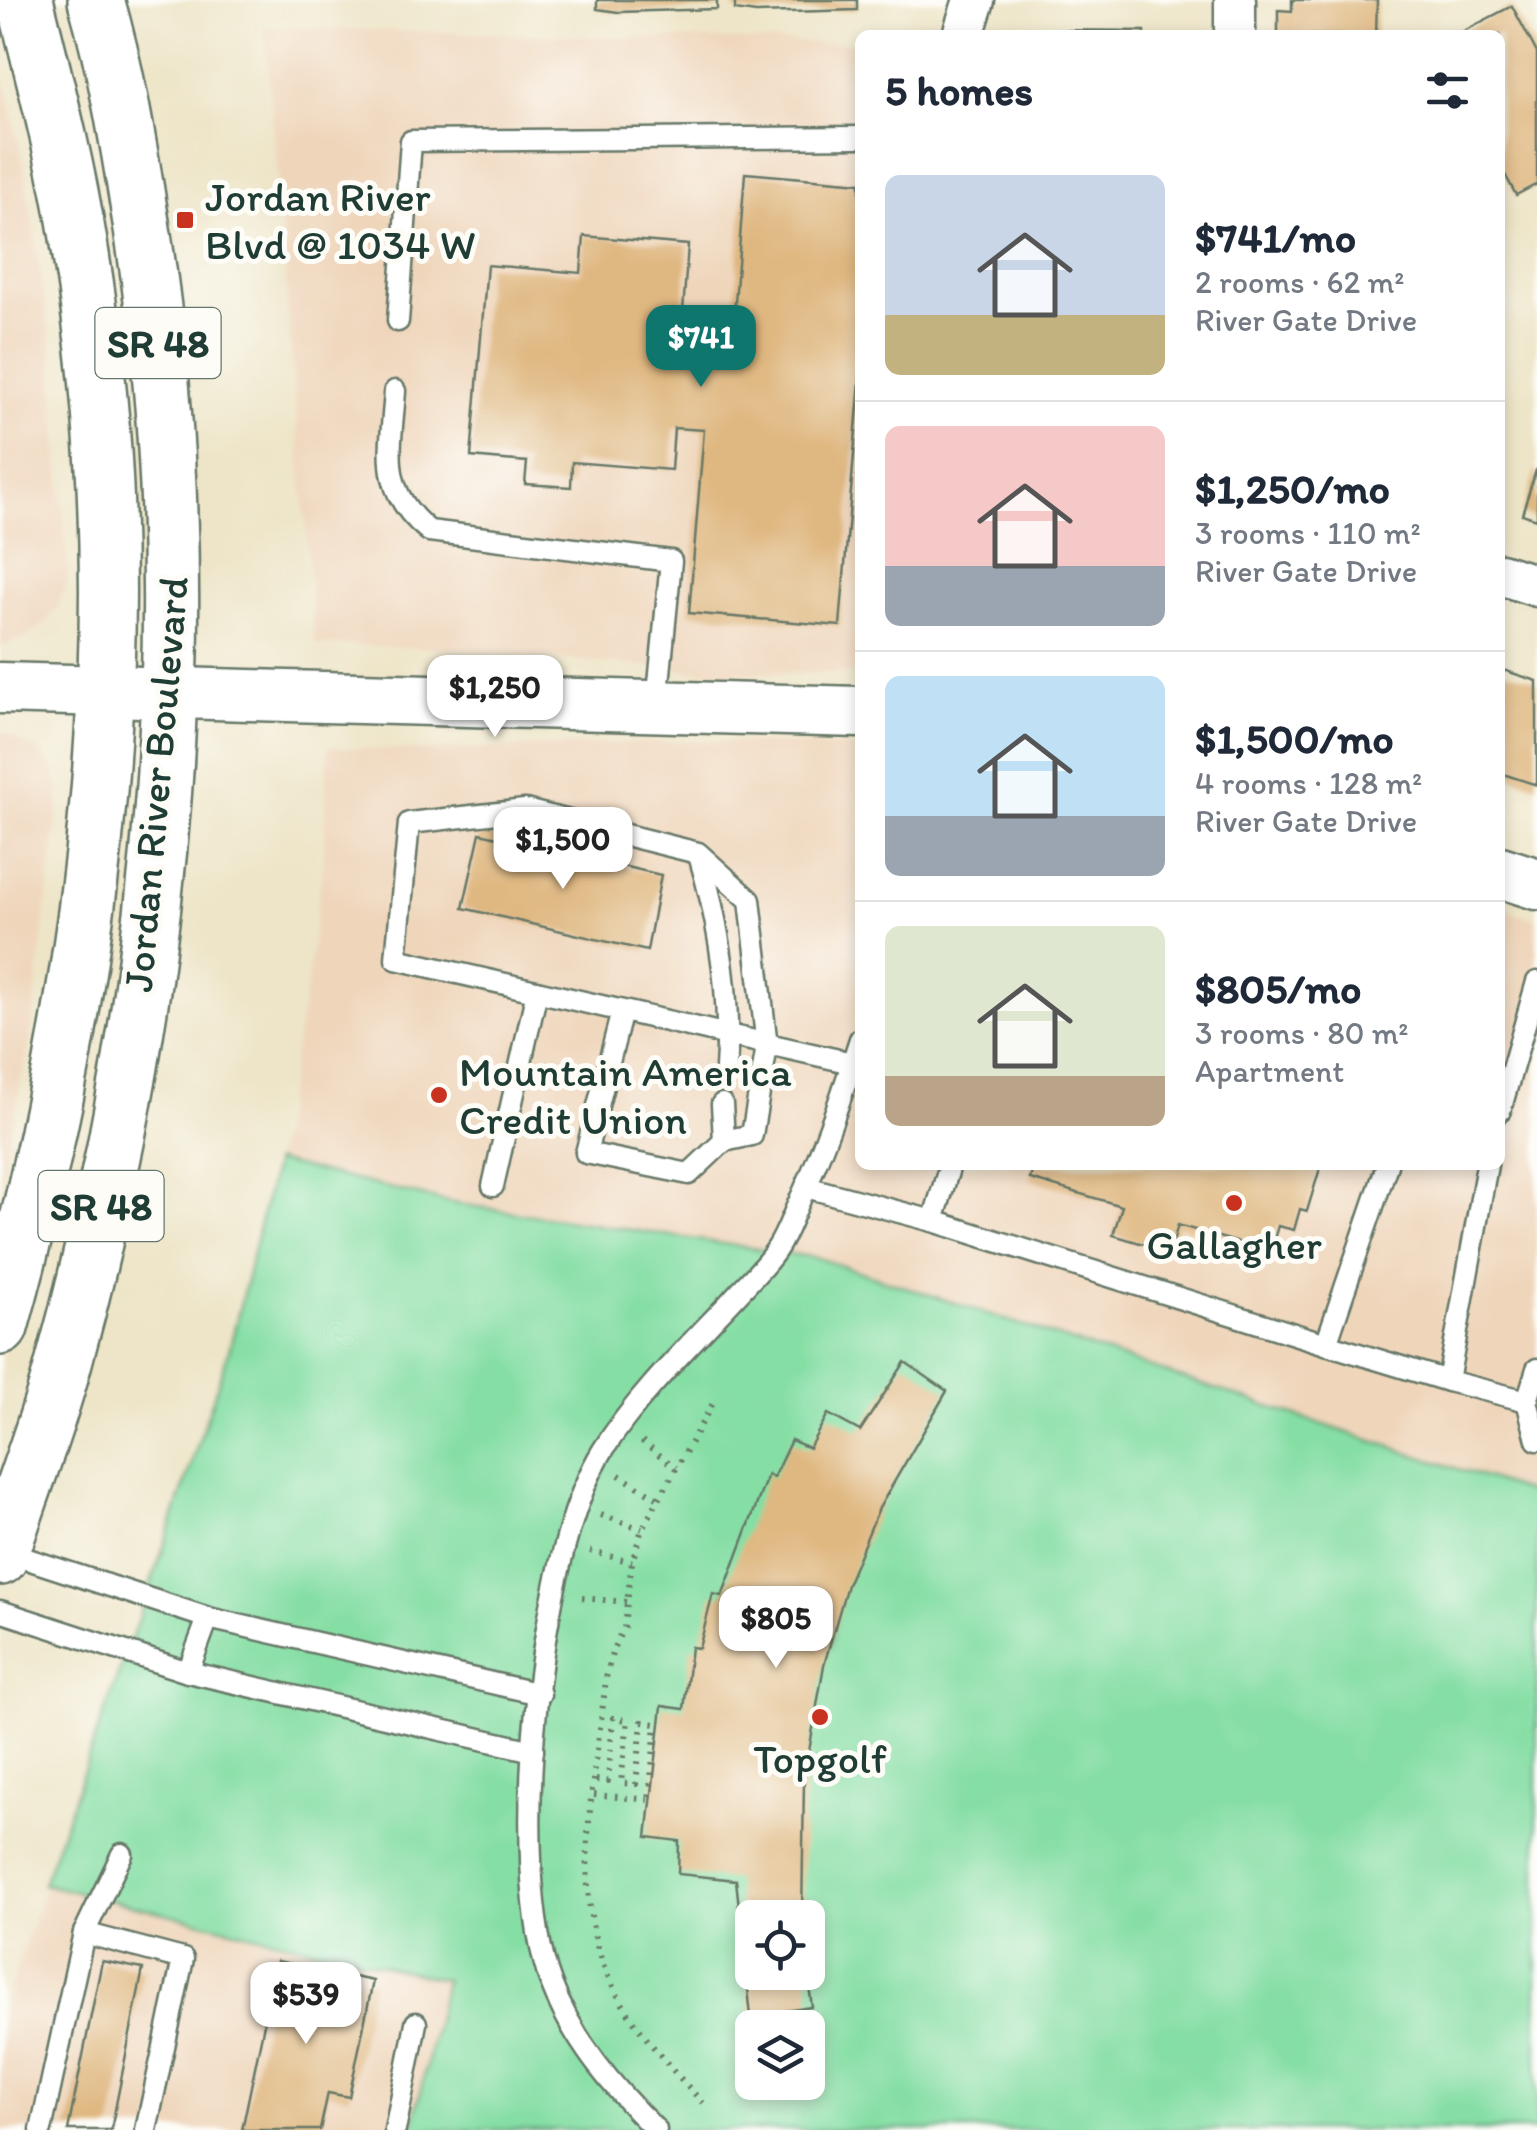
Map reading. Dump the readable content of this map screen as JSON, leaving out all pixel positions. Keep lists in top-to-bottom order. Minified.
{"streets":{"main road":["SR 48","Jordan River Boulevard"]},"places":{"transit":["Jordan River Blvd @ 1034 W"],"other":["Mountain America Credit Union","Gallagher","Topgolf"]},"page":{"heading":"5 homes","list":[{"name":"$741/mo","note":"2 rooms · 62 m² · River Gate Drive"},{"name":"$1,250/mo","note":"3 rooms · 110 m² · River Gate Drive"},{"name":"$1,500/mo","note":"4 rooms · 128 m² · River Gate Drive"},{"name":"$805/mo","note":"3 rooms · 80 m² · Apartment"}],"price":["$741","$1,250","$1,500","$805","$539"]}}
